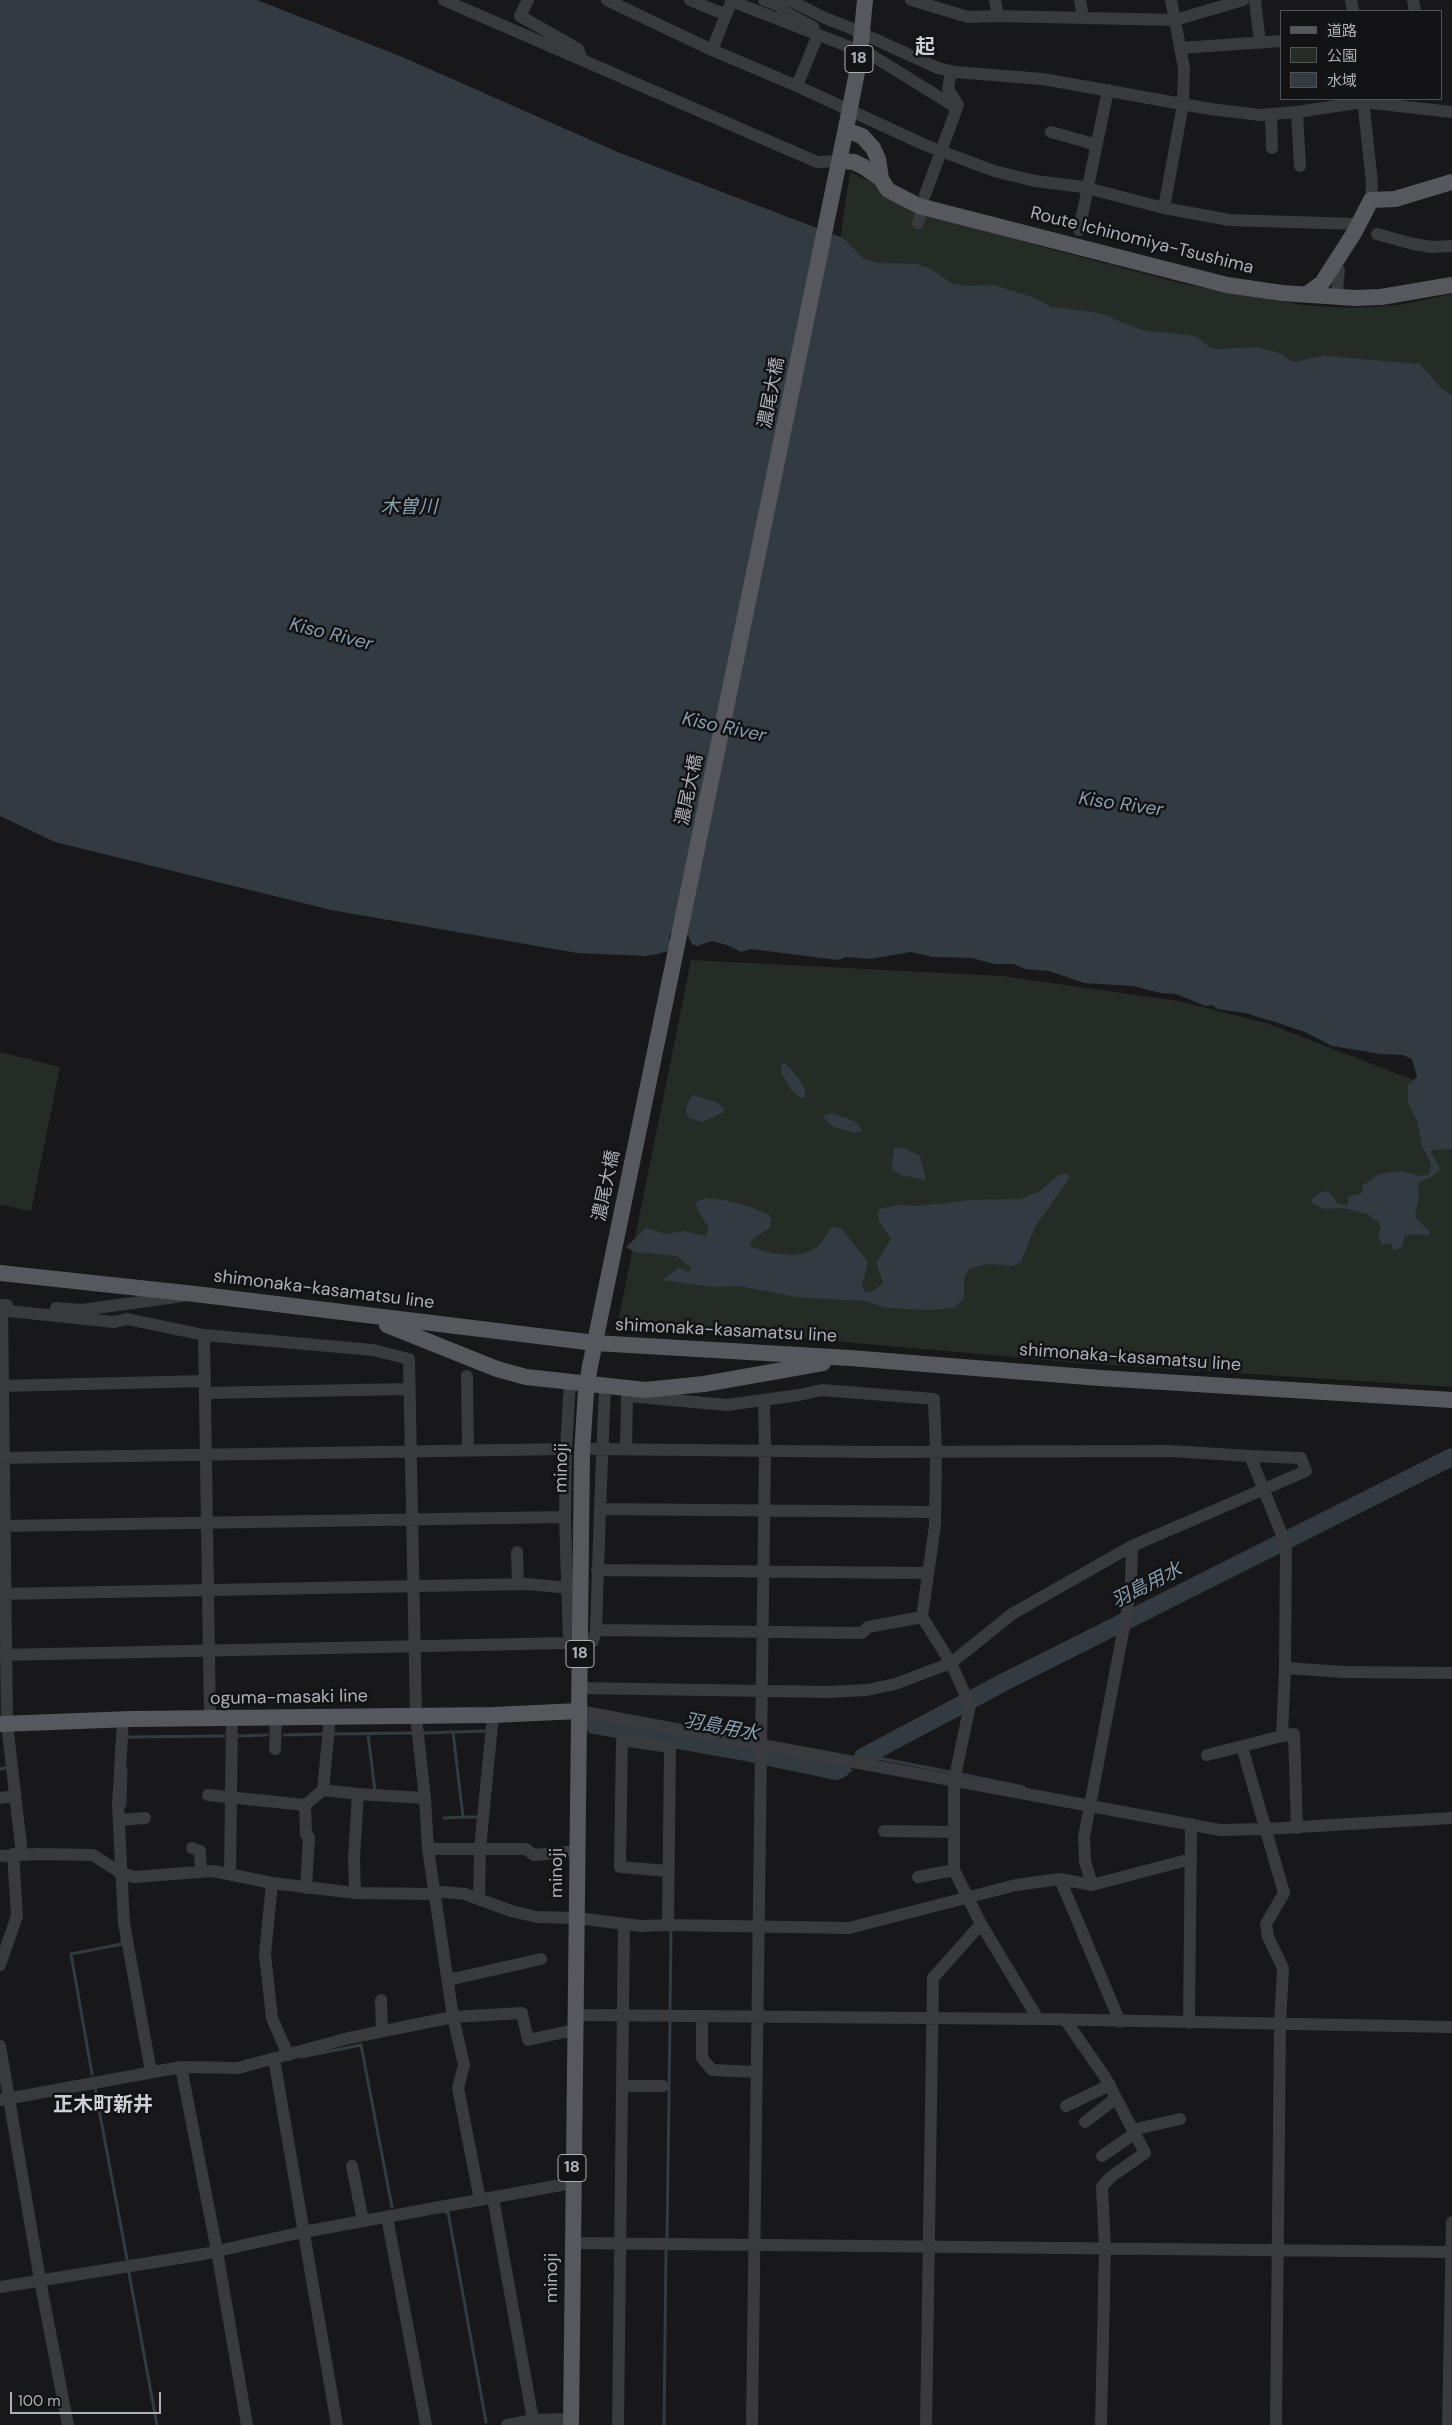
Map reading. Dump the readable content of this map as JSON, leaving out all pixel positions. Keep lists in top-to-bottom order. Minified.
{"streets":{"main road":["18","Route Ichinomiya-Tsushima","濃尾大橋","shimonaka-kasamatsu line","minoji","oguma-masaki line"]},"crossings":[["18","Route Ichinomiya-Tsushima"],["18","濃尾大橋"],["Route Ichinomiya-Tsushima","濃尾大橋"],["濃尾大橋","minoji"],["shimonaka-kasamatsu line","minoji"],["minoji","oguma-masaki line"]],"districts":["起","正木町新井"],"water":["木曽川","Kiso River","羽島用水"],"legend":["道路","公園","水域"],"scale_bar":"100 m"}
